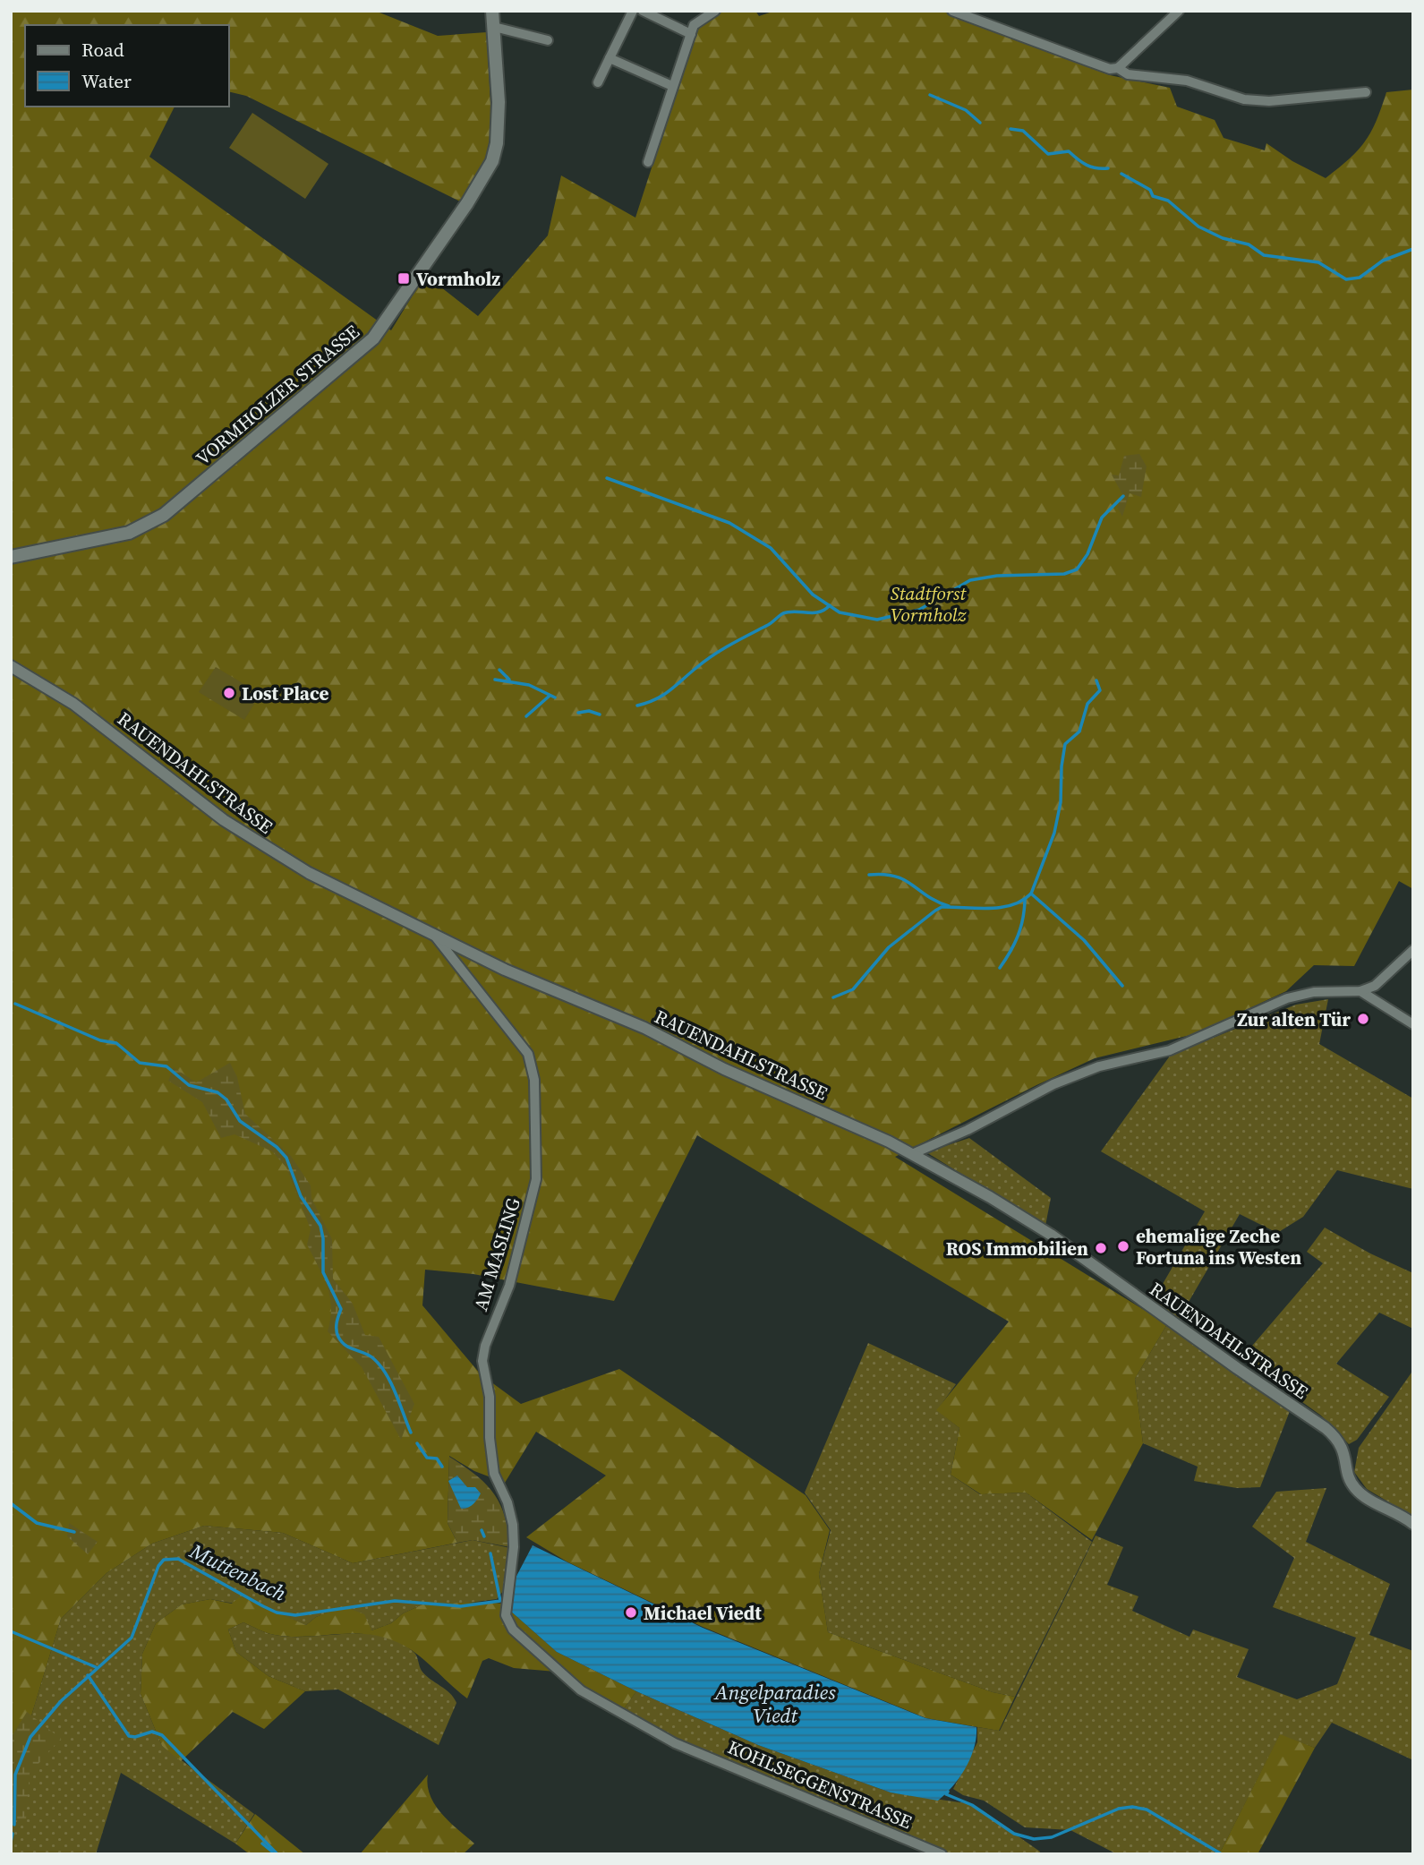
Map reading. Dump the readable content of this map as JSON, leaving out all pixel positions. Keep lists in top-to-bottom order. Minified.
{"streets":{"main road":["VORMHOLZER STRASSE"],"street":["RAUENDAHLSTRASSE","AM MASLING","KOHLSEGGENSTRASSE"]},"crossings":[["RAUENDAHLSTRASSE","AM MASLING"],["AM MASLING","KOHLSEGGENSTRASSE"]],"water":["Muttenbach","Angelparadies Viedt"],"parks":["Stadtforst Vormholz"],"places":{"transit":["Vormholz"],"other":["Lost Place","Zur alten Tür","ehemalige Zeche Fortuna ins Westen","ROS Immobilien","Michael Viedt"]},"legend":["Road","Water"]}
